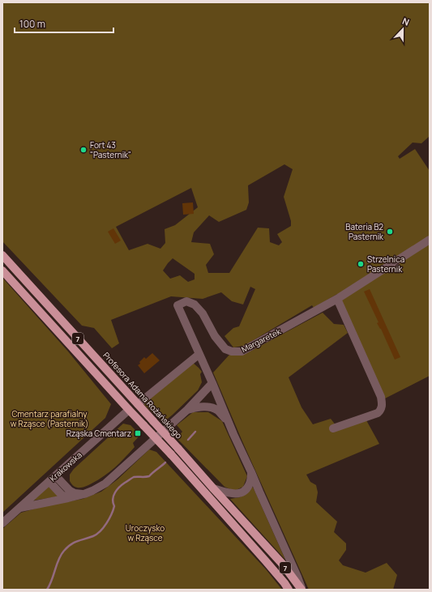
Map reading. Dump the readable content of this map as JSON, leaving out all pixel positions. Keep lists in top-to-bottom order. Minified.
{"streets":{"main road":["7","Profesora Adama Rożańskiego"],"street":["Margaretek","Krakowska"]},"crossings":[["7","Krakowska"],["Margaretek","Profesora Adama Rożańskiego"]],"parks":["Cmentarz parafialny w Rząsce (Pasternik)","Uroczysko w Rząsce"],"places":{"other":["Fort 43 \"Pasternik\"","Bateria B2 Pasternik","Strzelnica Pasternik"],"transit":["Rząska Cmentarz"]},"scale_bar":"100 m","north":"top"}
